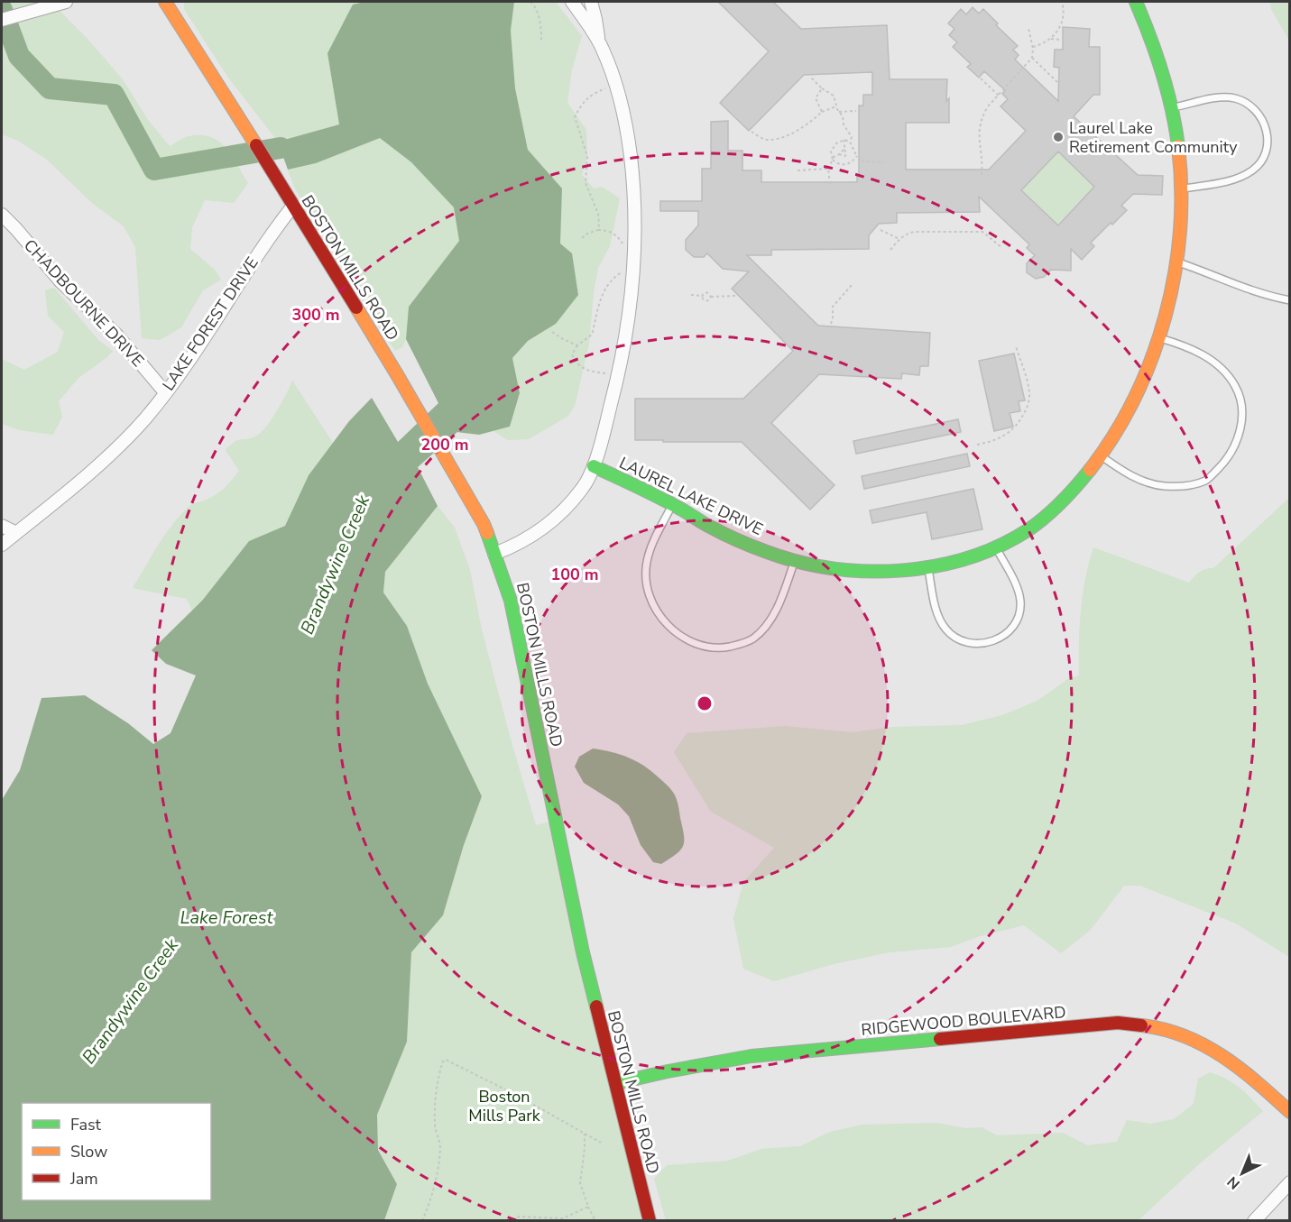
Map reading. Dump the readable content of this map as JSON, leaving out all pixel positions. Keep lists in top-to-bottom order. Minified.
{"streets":{"street":["BOSTON MILLS ROAD","CHADBOURNE DRIVE","LAKE FOREST DRIVE","LAUREL LAKE DRIVE","RIDGEWOOD BOULEVARD"]},"crossings":[["BOSTON MILLS ROAD","LAKE FOREST DRIVE"],["BOSTON MILLS ROAD","LAUREL LAKE DRIVE"],["BOSTON MILLS ROAD","RIDGEWOOD BOULEVARD"],["CHADBOURNE DRIVE","LAKE FOREST DRIVE"]],"water":["Brandywine Creek","Lake Forest"],"parks":["Boston Mills Park"],"places":["Laurel Lake Retirement Community"],"legend":["Fast","Slow","Jam"],"north":"bottom left","rings":["300 m","200 m","100 m"]}
